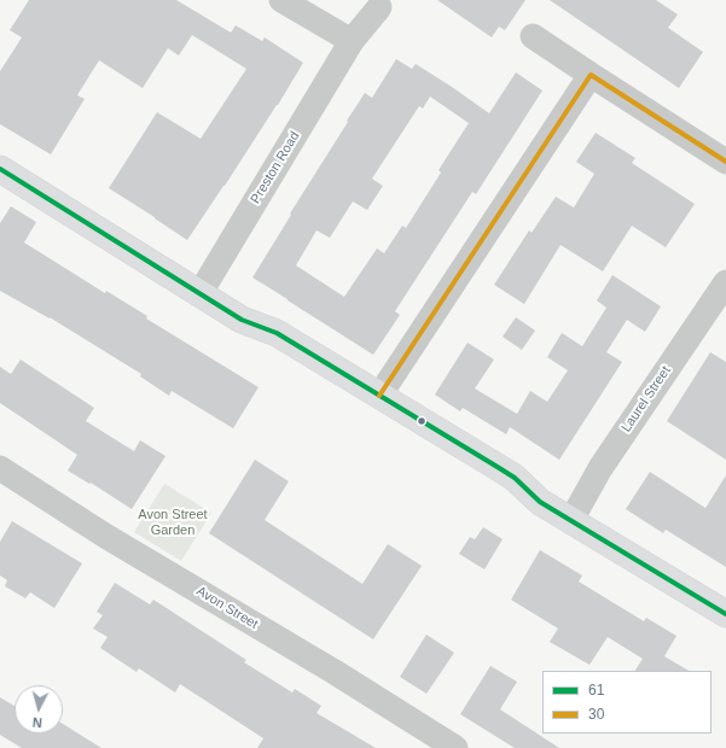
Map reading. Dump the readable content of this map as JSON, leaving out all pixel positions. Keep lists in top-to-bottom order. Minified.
{"streets":{"street":["Preston Road","Laurel Street","Avon Street"]},"parks":["Avon Street Garden"],"lines":["transit line 30","transit line 61"],"legend":["61","30"],"north":"bottom"}
